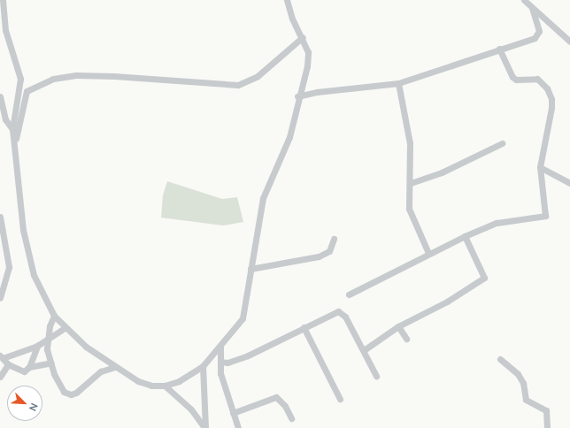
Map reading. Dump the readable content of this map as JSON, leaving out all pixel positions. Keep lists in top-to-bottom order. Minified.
{"north":"bottom right"}
